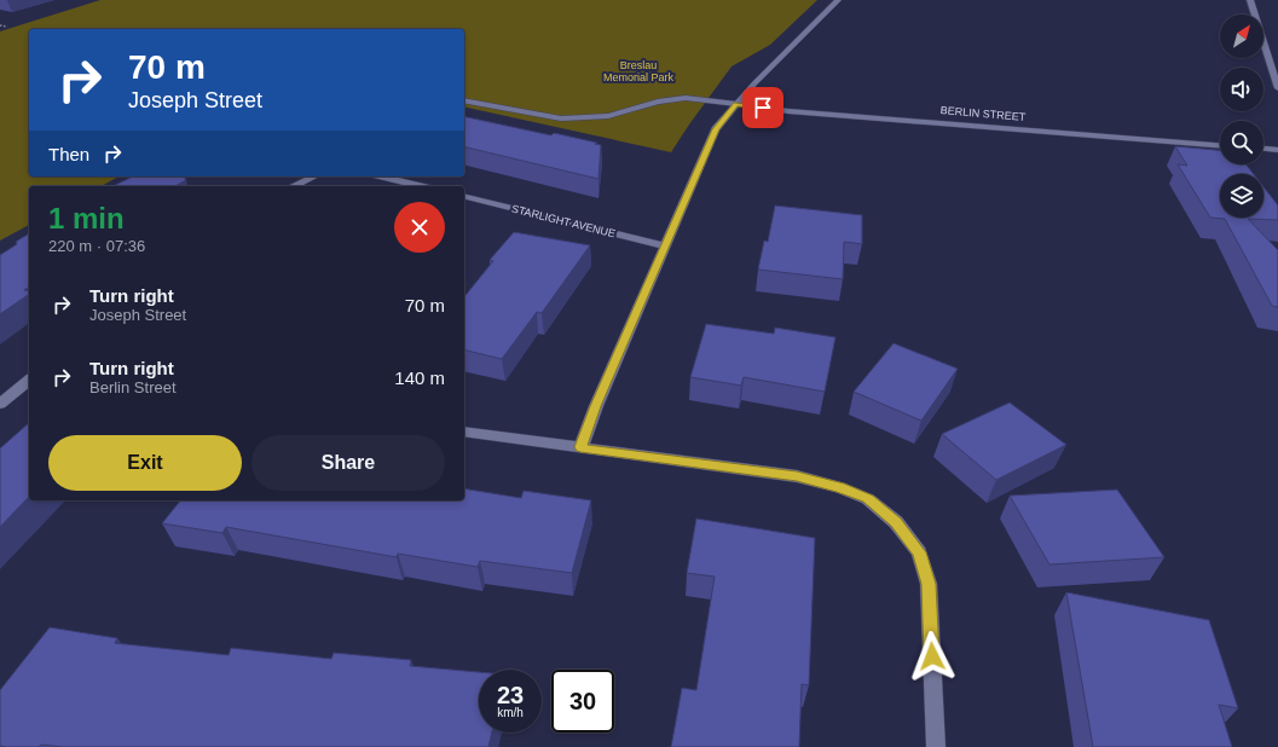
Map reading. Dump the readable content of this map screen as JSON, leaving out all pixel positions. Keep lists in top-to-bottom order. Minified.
{"streets":{"street":["BERLIN STREET","STARLIGHT AVENUE"]},"parks":["Breslau Memorial Park"],"north":"top right","page":{"turn":["70 m","Joseph Street"],"then":"Then","heading":["1 min","220 m · 07:36"],"list":[{"name":"Turn right","note":"Joseph Street","value":"70 m"},{"name":"Turn right","note":"Berlin Street","value":"140 m"}],"buttons":["Exit","Share"],"speed":"23 km/h","limit":"30"}}
